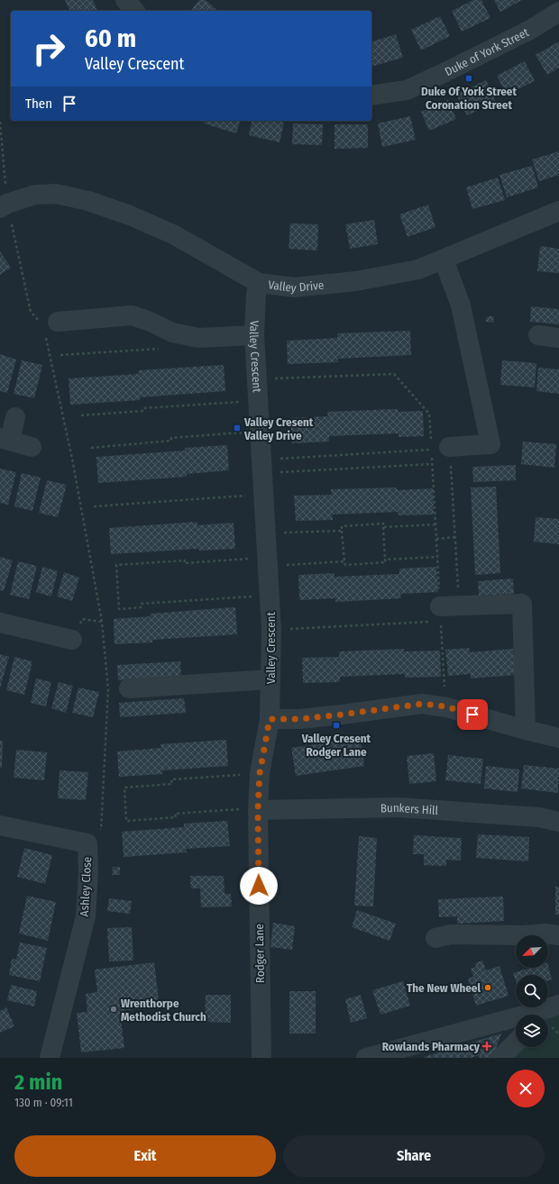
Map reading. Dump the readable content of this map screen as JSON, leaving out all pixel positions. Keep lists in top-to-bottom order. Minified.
{"streets":{"street":["Duke of York Street","Valley Drive","Valley Crescent","Bunkers Hill","Ashley Close","Rodger Lane"]},"crossings":[["Valley Drive","Valley Crescent"],["Valley Crescent","Rodger Lane"],["Bunkers Hill","Rodger Lane"]],"places":{"transit":["Duke Of York Street Coronation Street","Valley Cresent Valley Drive","Valley Cresent Rodger Lane"],"other":["The New Wheel","Wrenthorpe Methodist Church"],"health":["Rowlands Pharmacy"]},"north":"bottom left","page":{"turn":["60 m","Valley Crescent"],"then":"Then","heading":["2 min","130 m · 09:11"],"buttons":["Exit","Share"]}}
